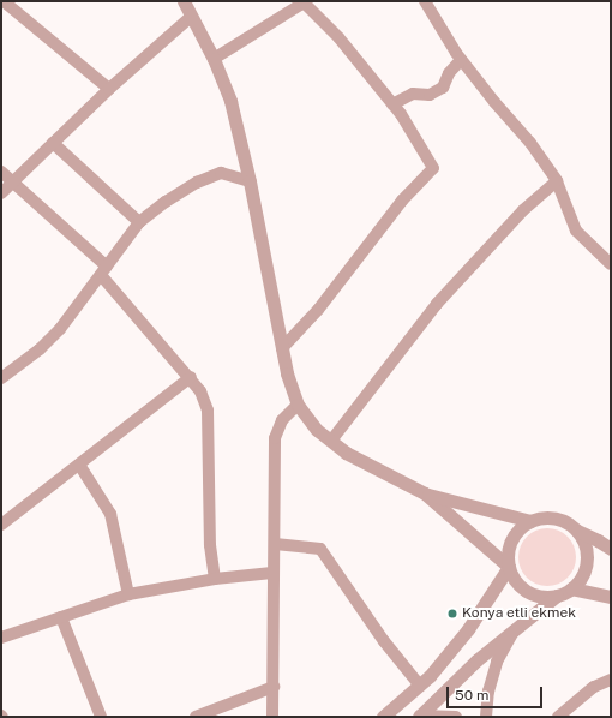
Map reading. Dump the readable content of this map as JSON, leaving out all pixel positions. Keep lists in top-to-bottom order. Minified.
{"places":["Konya etli ekmek"],"scale_bar":"50 m"}
